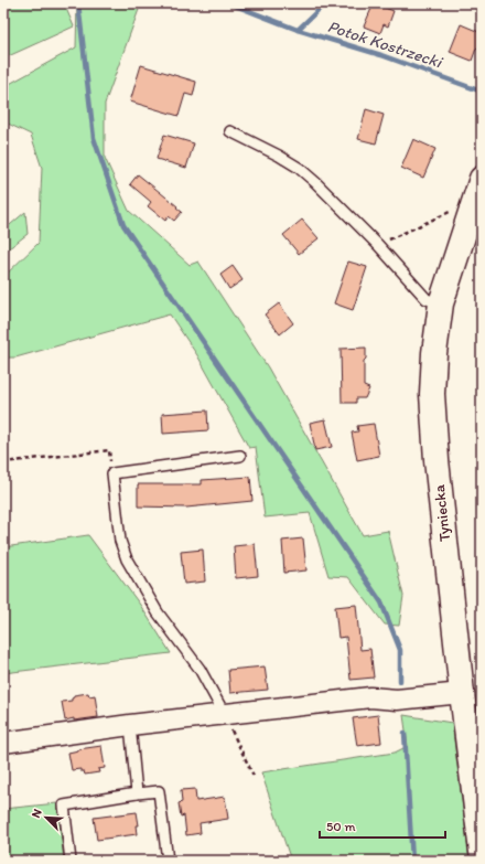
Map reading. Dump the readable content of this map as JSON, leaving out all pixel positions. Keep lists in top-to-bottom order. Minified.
{"streets":{"street":["Tyniecka"]},"water":["Potok Kostrzecki"],"scale_bar":"50 m","north":"top left"}
